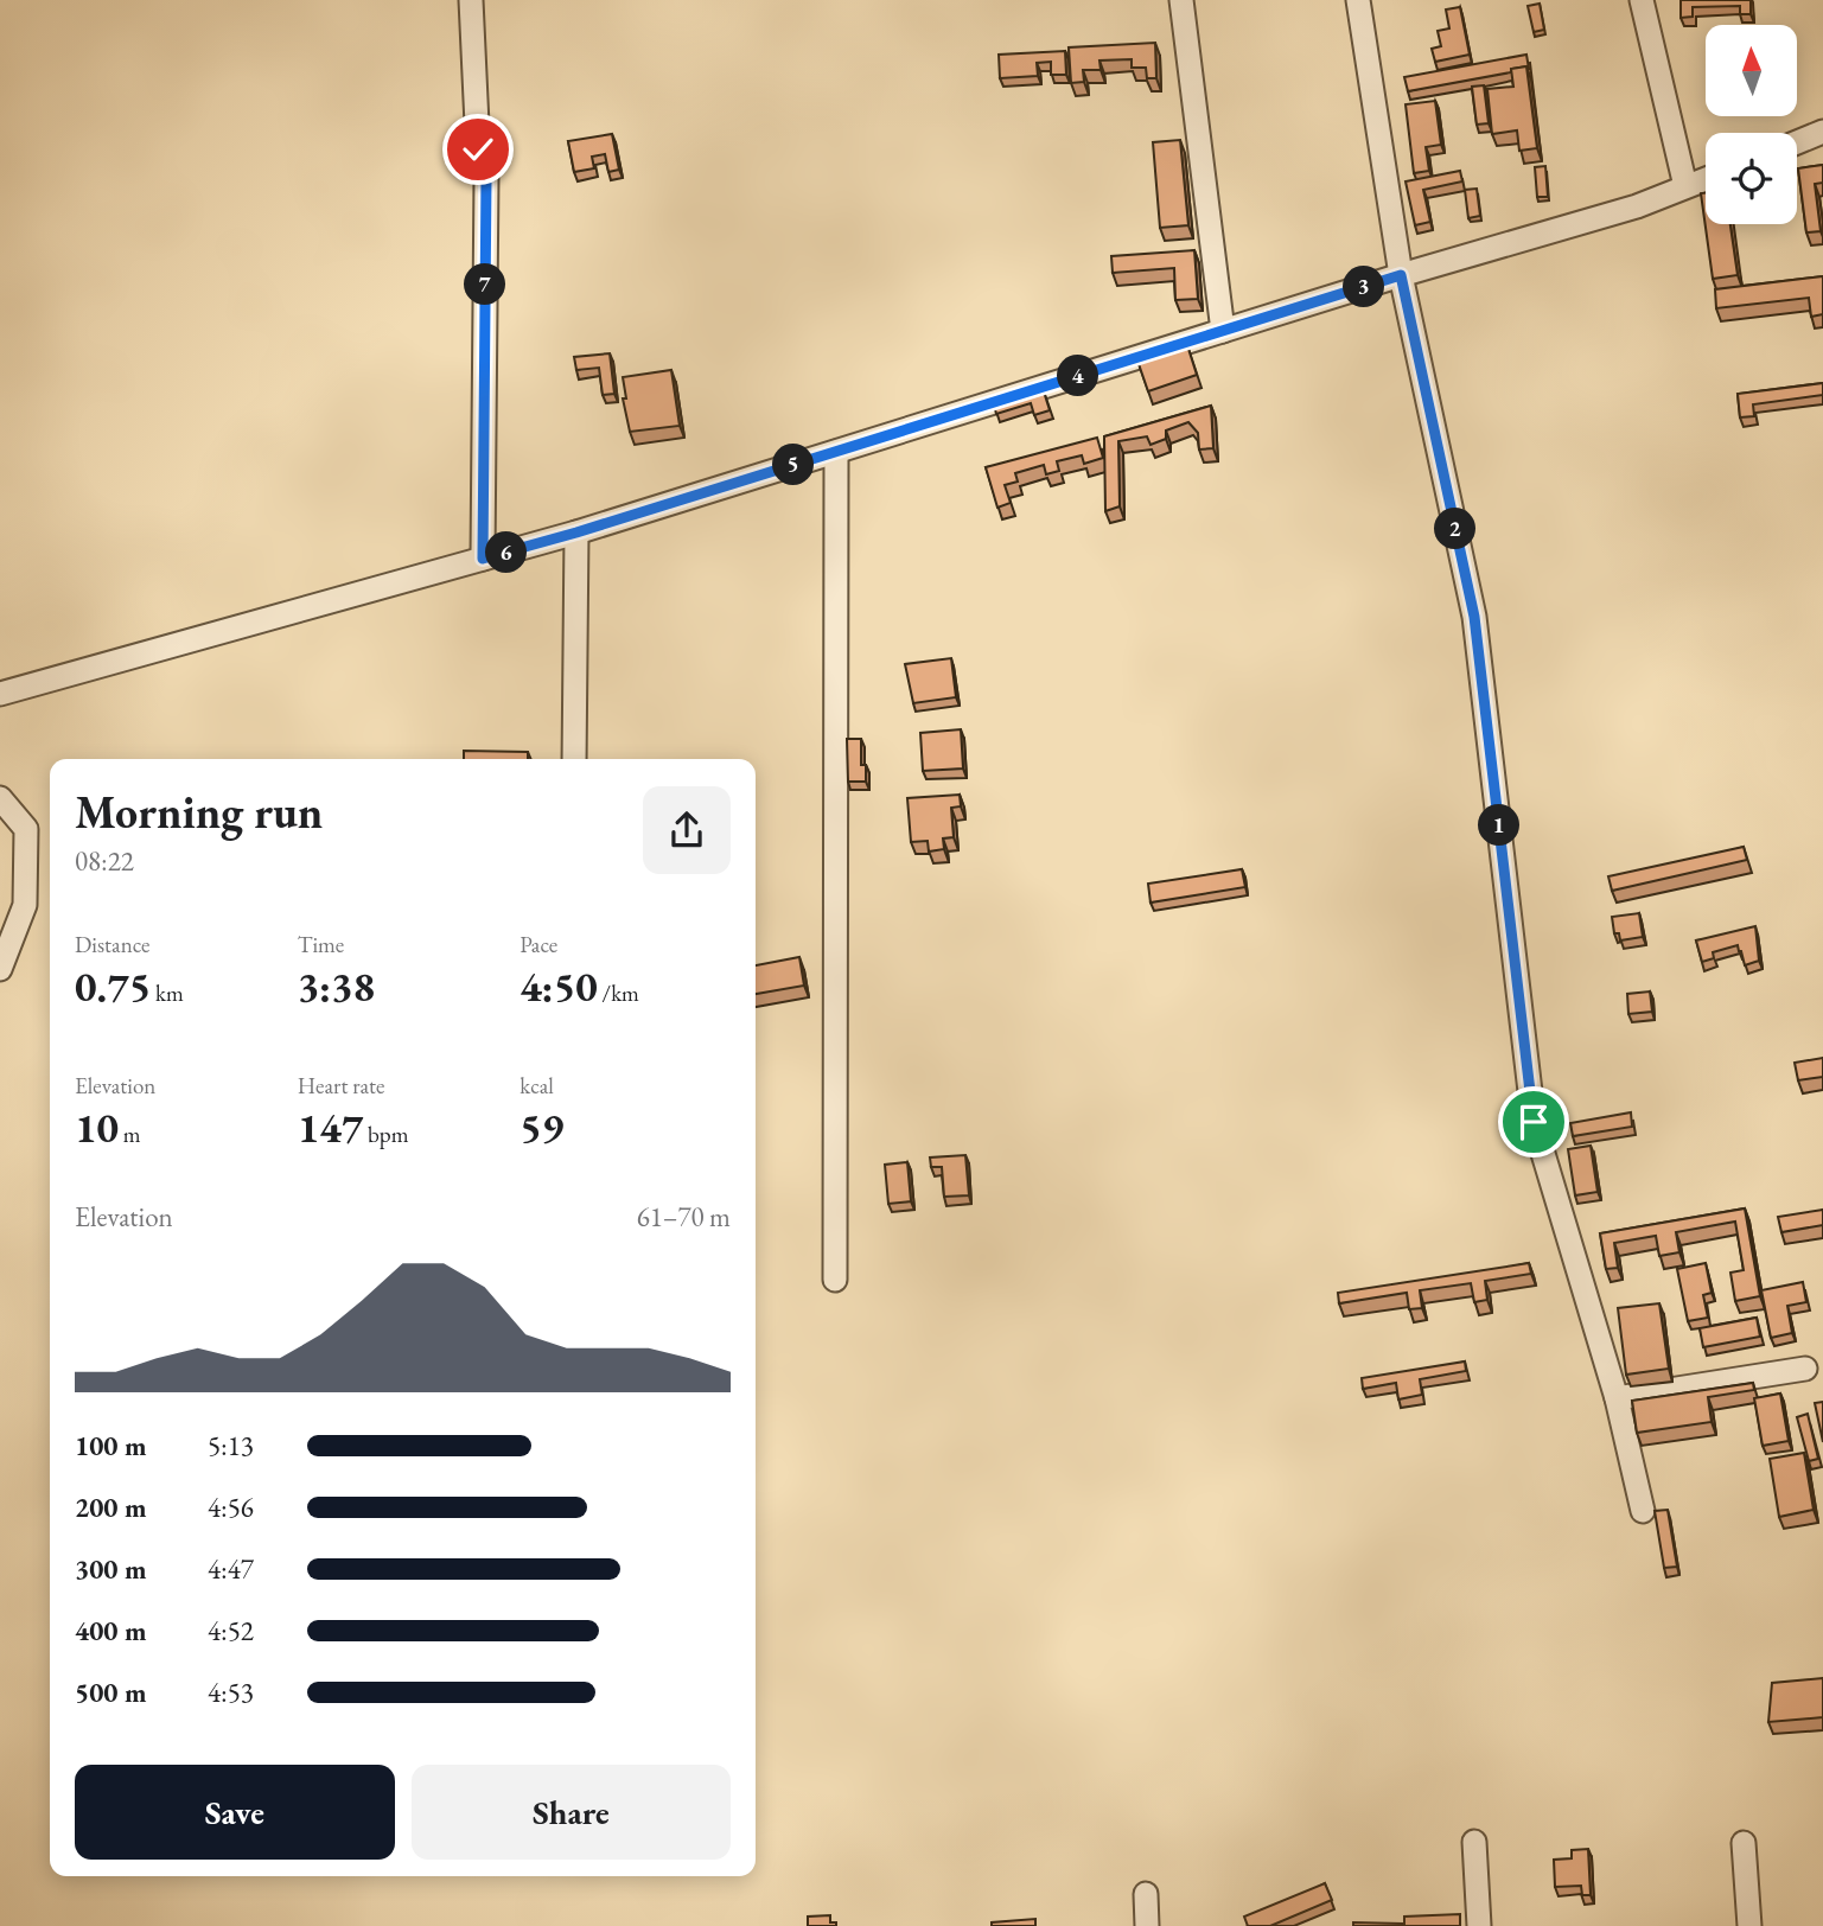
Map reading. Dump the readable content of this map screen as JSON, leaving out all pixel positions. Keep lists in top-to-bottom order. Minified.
{"north":"top","page":{"pins":["7","3","4","5","2","6","1"],"heading":["Morning run","08:22"],"stats":[["Distance","0.75 km"],["Time","3:38"],["Pace","4:50 /km"],["Elevation","10 m"],["Heart rate","147 bpm"],["kcal","59"]],"chart":["Elevation","61–70 m"],"list":[{"name":"100 m","note":"5:13"},{"name":"200 m","note":"4:56"},{"name":"300 m","note":"4:47"},{"name":"400 m","note":"4:52"},{"name":"500 m","note":"4:53"}],"buttons":["Save","Share"]}}
